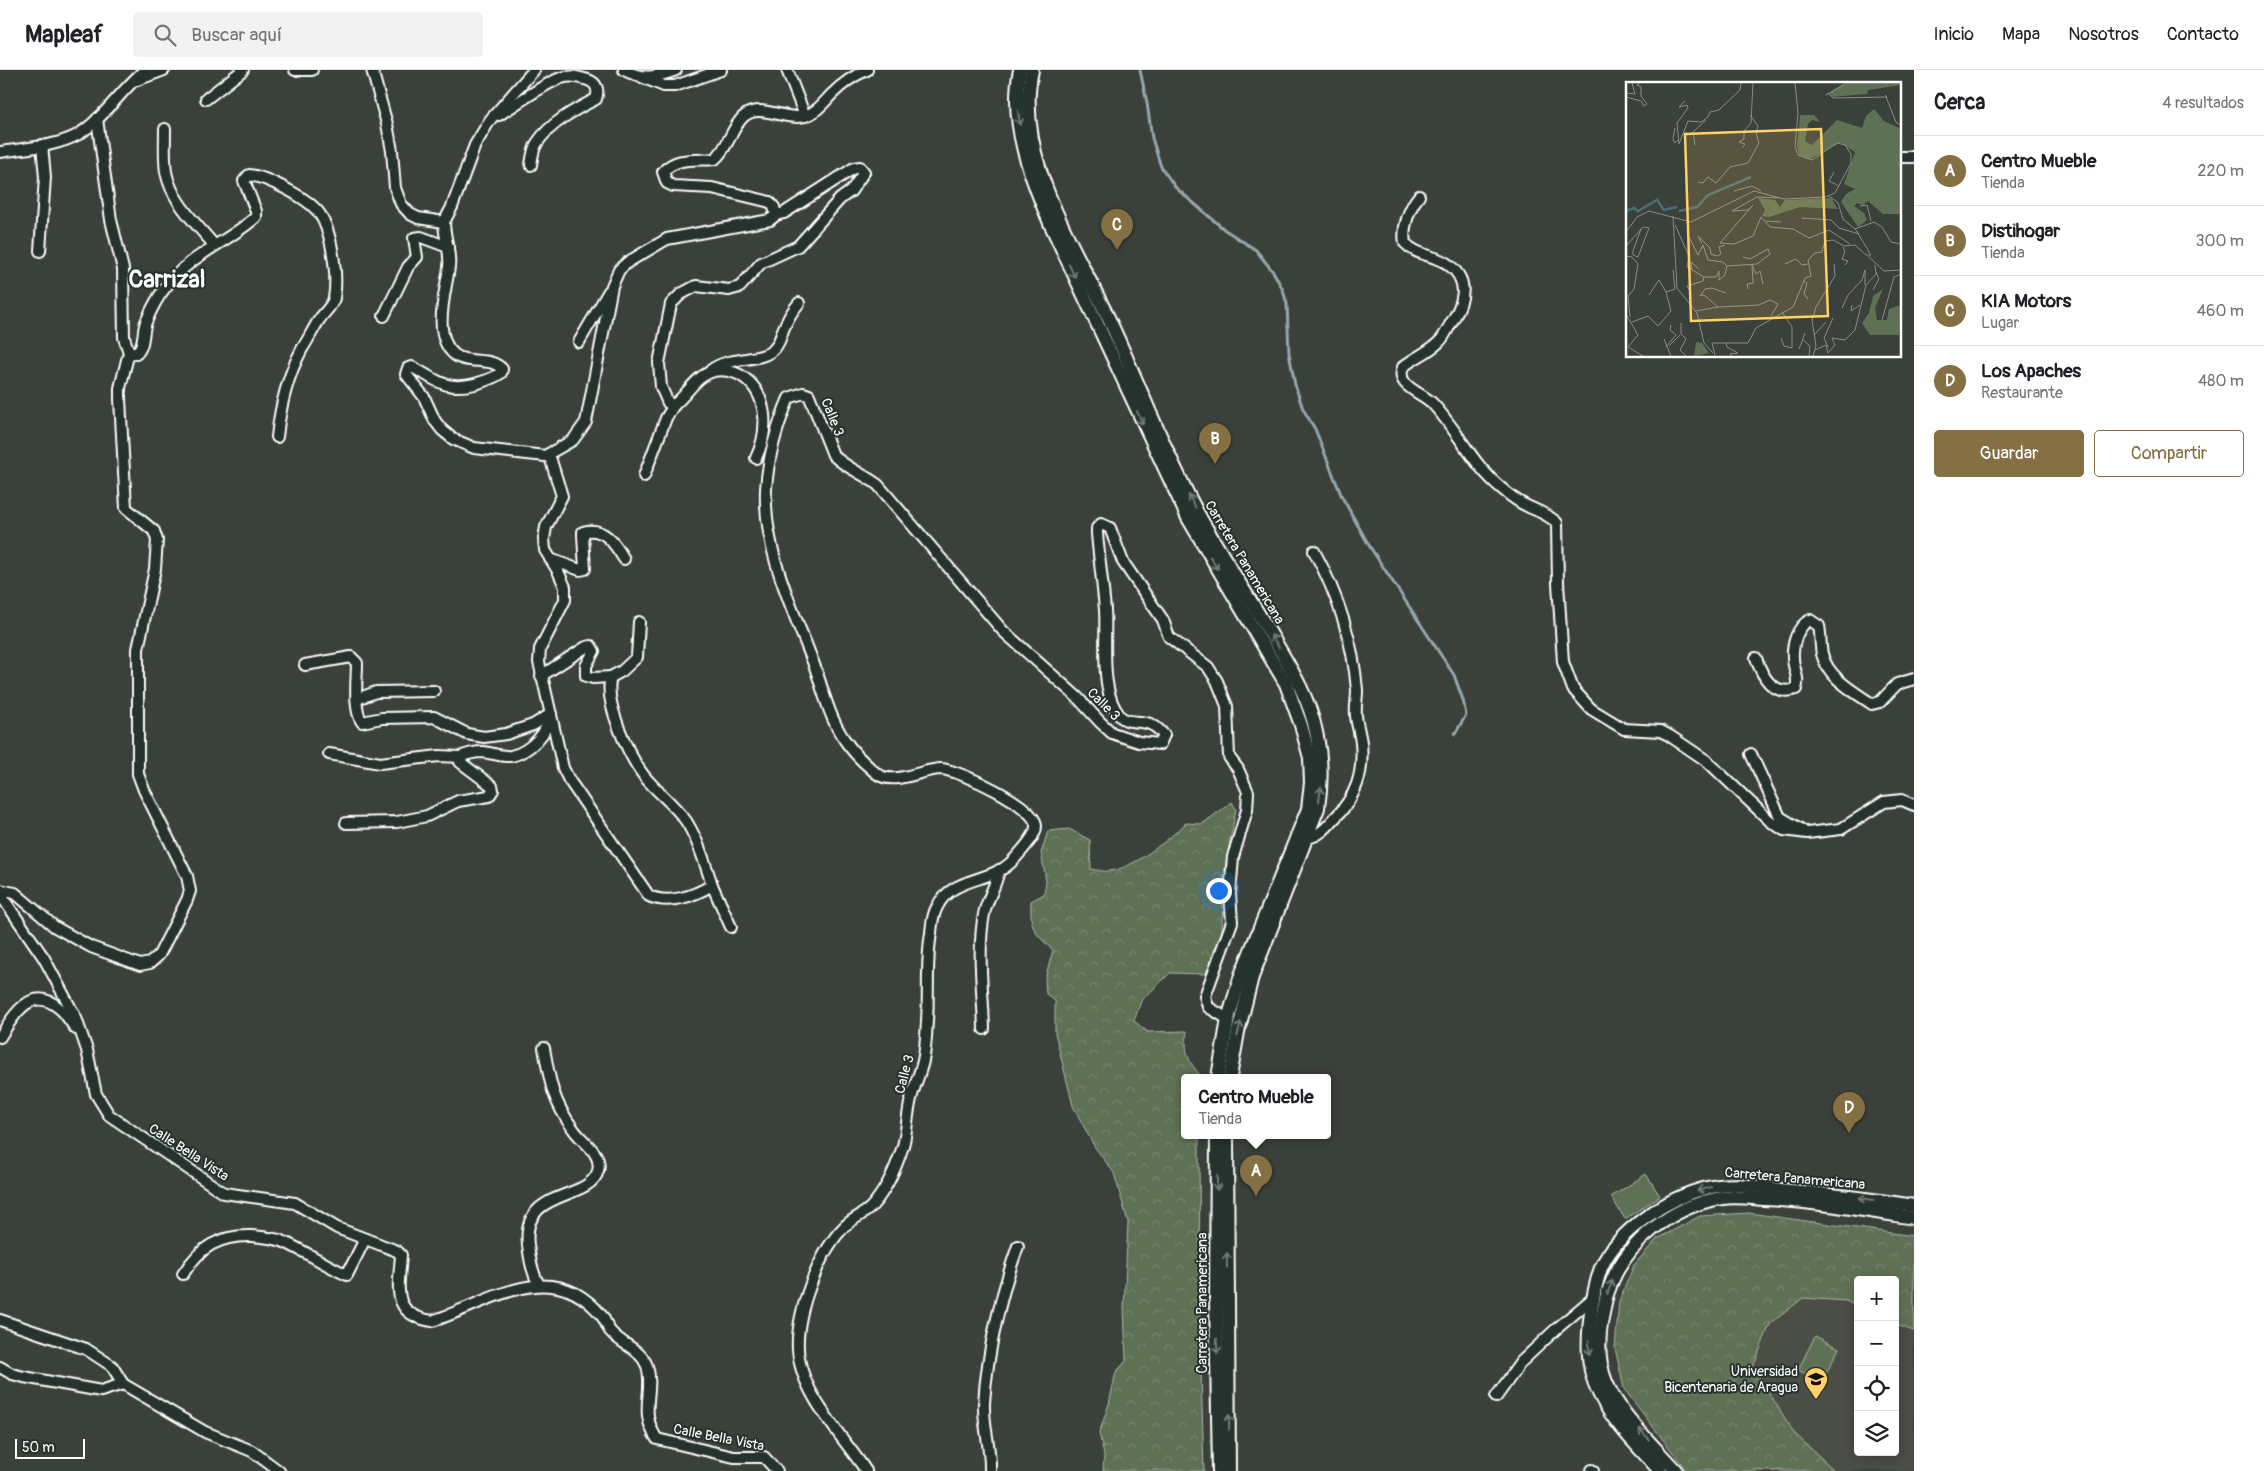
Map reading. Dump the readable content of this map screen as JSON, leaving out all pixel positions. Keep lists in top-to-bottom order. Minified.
{"streets":{"main road":["Carretera Panamericana"],"street":["Calle 3","Calle Bella Vista"]},"crossings":[["Calle 3","Carretera Panamericana"]],"districts":["Carrizal"],"places":{"school or university":["Universidad Bicentenaria de Aragua"]},"scale_bar":"50 m","page":{"header":"Mapleaf","search":"Buscar aquí","nav":["Inicio","Mapa","Nosotros","Contacto"],"heading":["Cerca","4 resultados"],"list":[{"mark":"A","name":"Centro Mueble","note":"Tienda","value":"220 m"},{"mark":"B","name":"Distihogar","note":"Tienda","value":"300 m"},{"mark":"C","name":"KIA Motors","note":"Lugar","value":"460 m"},{"mark":"D","name":"Los Apaches","note":"Restaurante","value":"480 m"}],"pins":["C","B","D","A"],"buttons":["Guardar","Compartir"],"popup":["Centro Mueble","Tienda"],"map_buttons":["+","−"],"scale":"50 m"}}
